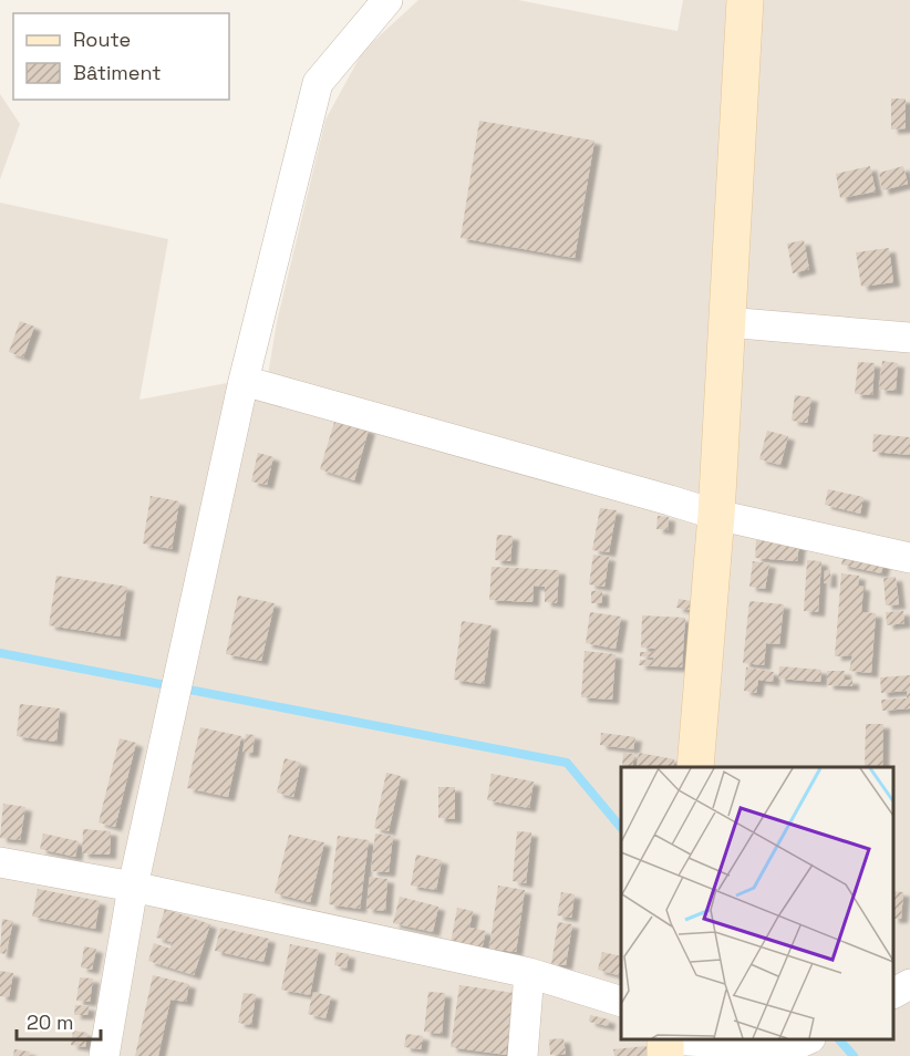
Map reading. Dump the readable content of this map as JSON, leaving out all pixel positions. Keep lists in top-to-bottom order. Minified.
{"legend":["Route","Bâtiment"],"scale_bar":"20 m"}
